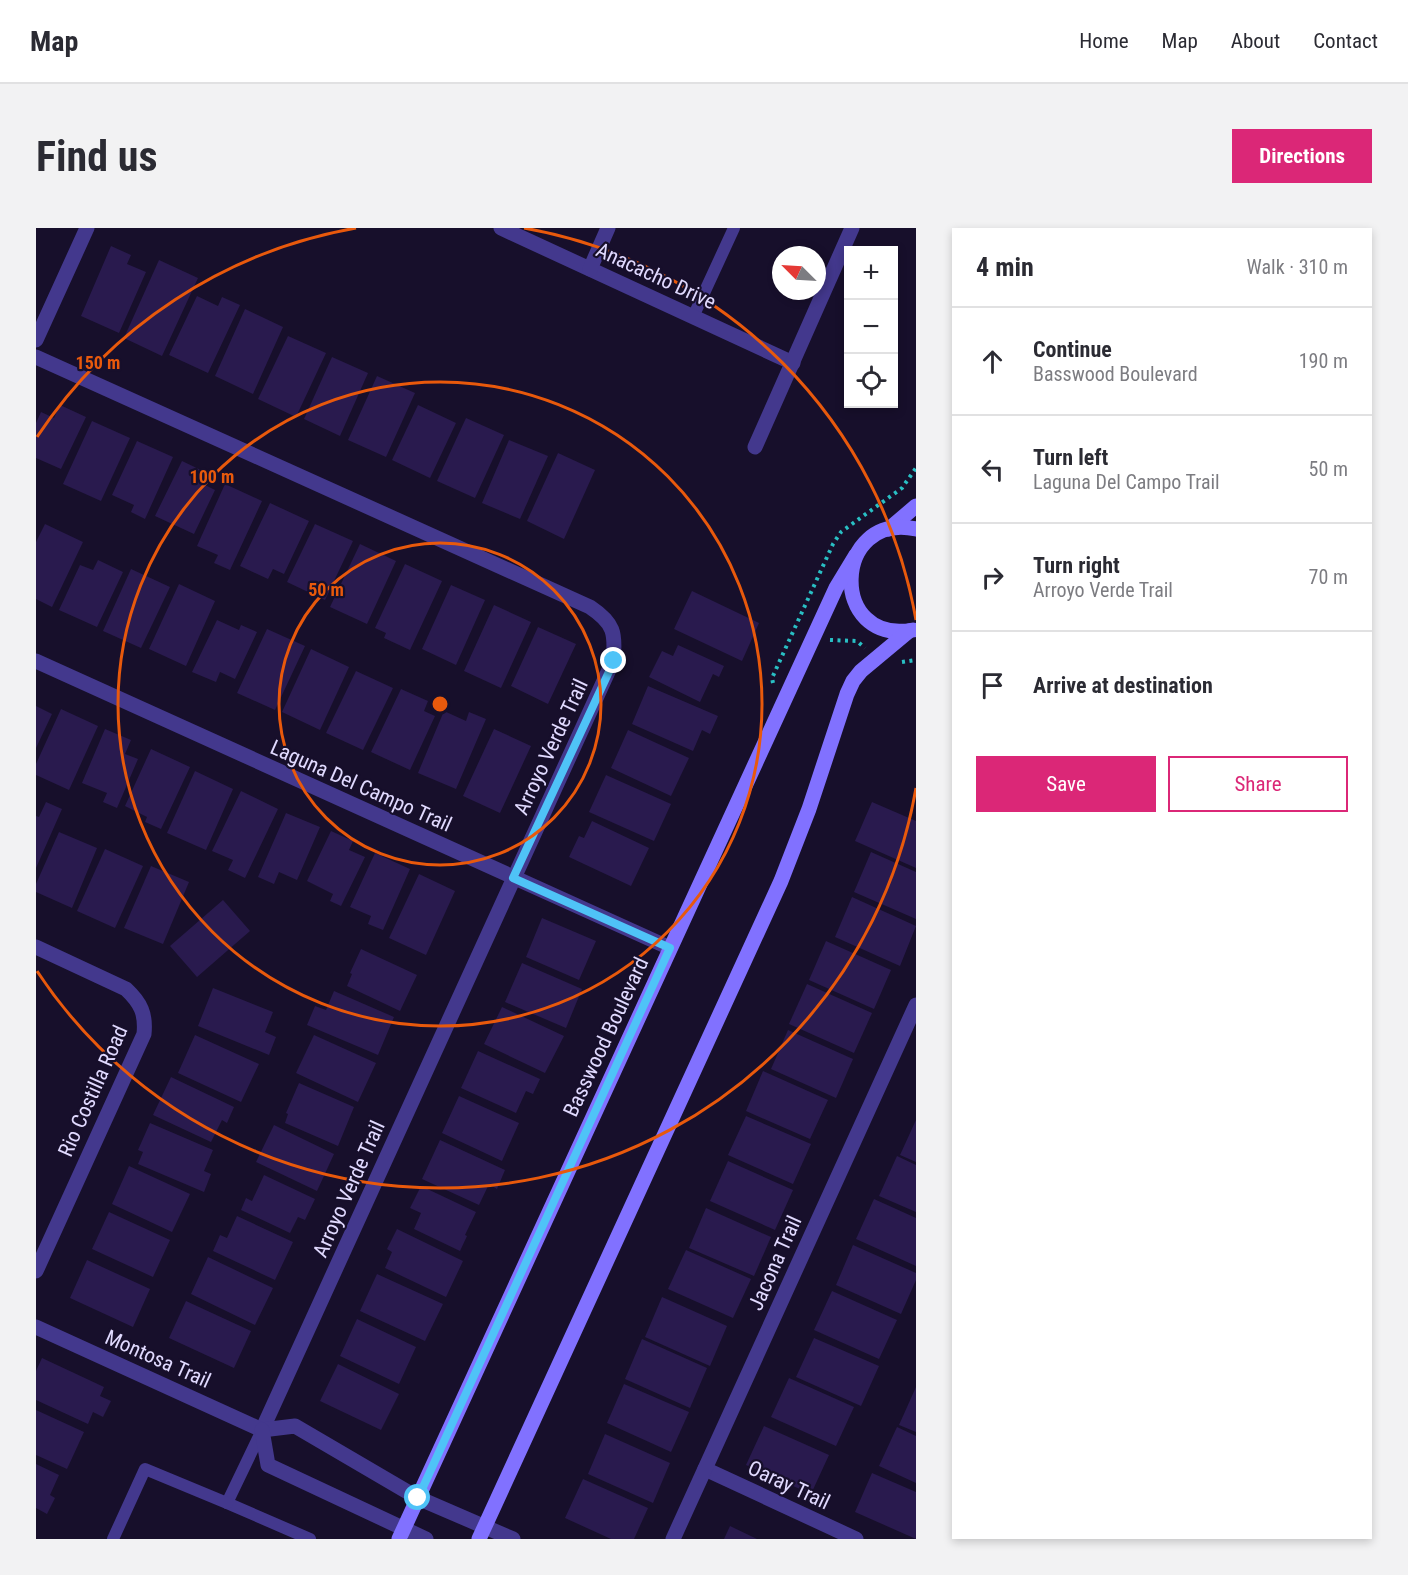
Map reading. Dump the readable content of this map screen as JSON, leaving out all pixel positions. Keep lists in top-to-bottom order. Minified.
{"streets":{"main road":["Basswood Boulevard"],"street":["Anacacho Drive","Arroyo Verde Trail","Laguna Del Campo Trail","Rio Costilla Road","Jacona Trail","Montosa Trail","Oaray Trail"]},"crossings":[["Arroyo Verde Trail","Laguna Del Campo Trail"],["Arroyo Verde Trail","Montosa Trail"],["Laguna Del Campo Trail","Basswood Boulevard"],["Jacona Trail","Oaray Trail"]],"north":"top left","page":{"header":"Map","nav":["Home","Map","About","Contact"],"buttons":["Directions",["Save","Share"]],"title":"Find us","heading":["4 min","Walk · 310 m"],"map_buttons":["+","−"],"list":[["Continue","Basswood Boulevard","190 m"],["Turn left","Laguna Del Campo Trail","50 m"],["Turn right","Arroyo Verde Trail","70 m"],"Arrive at destination"]},"rings":["150 m","100 m","50 m"]}
